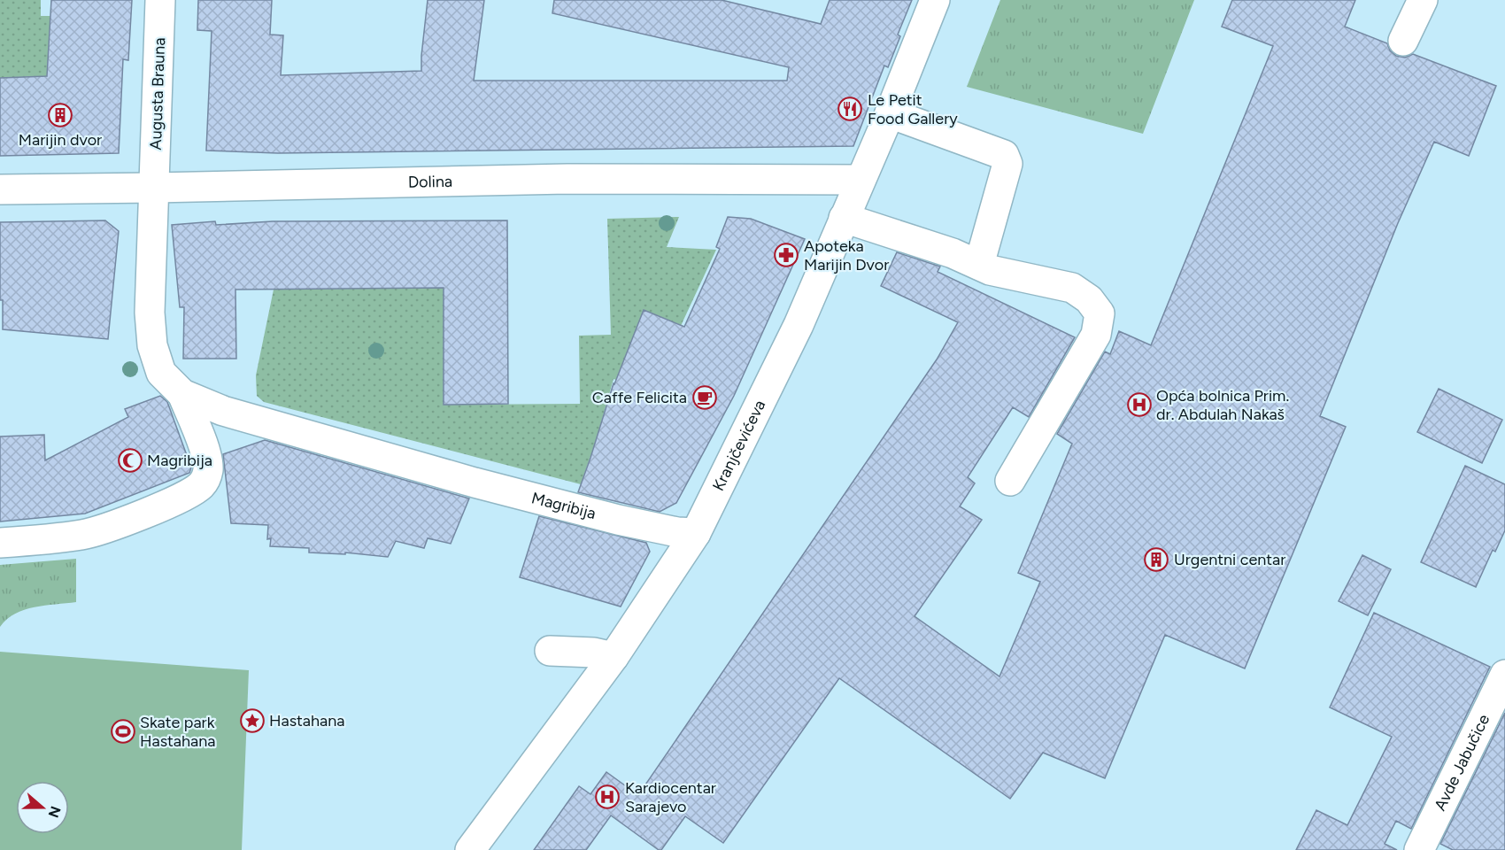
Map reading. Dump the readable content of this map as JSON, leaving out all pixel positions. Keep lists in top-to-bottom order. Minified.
{"streets":{"street":["Augusta Brauna","Dolina","Kranjčevićeva","Magribija","Avde Jabučice"]},"crossings":[["Augusta Brauna","Dolina"],["Augusta Brauna","Magribija"],["Dolina","Kranjčevićeva"],["Dolina","Magribija"],["Kranjčevićeva","Magribija"]],"places":{"restaurant":["Le Petit Food Gallery"],"building":["Marijin dvor","Urgentni centar"],"pharmacy":["Apoteka Marijin Dvor"],"cafe":["Caffe Felicita"],"hospital":["Opća bolnica Prim. dr. Abdulah Nakaš","Kardiocentar Sarajevo"],"mosque":["Magribija"],"place":["Hastahana"],"sports":["Skate park Hastahana"]},"north":"right"}
